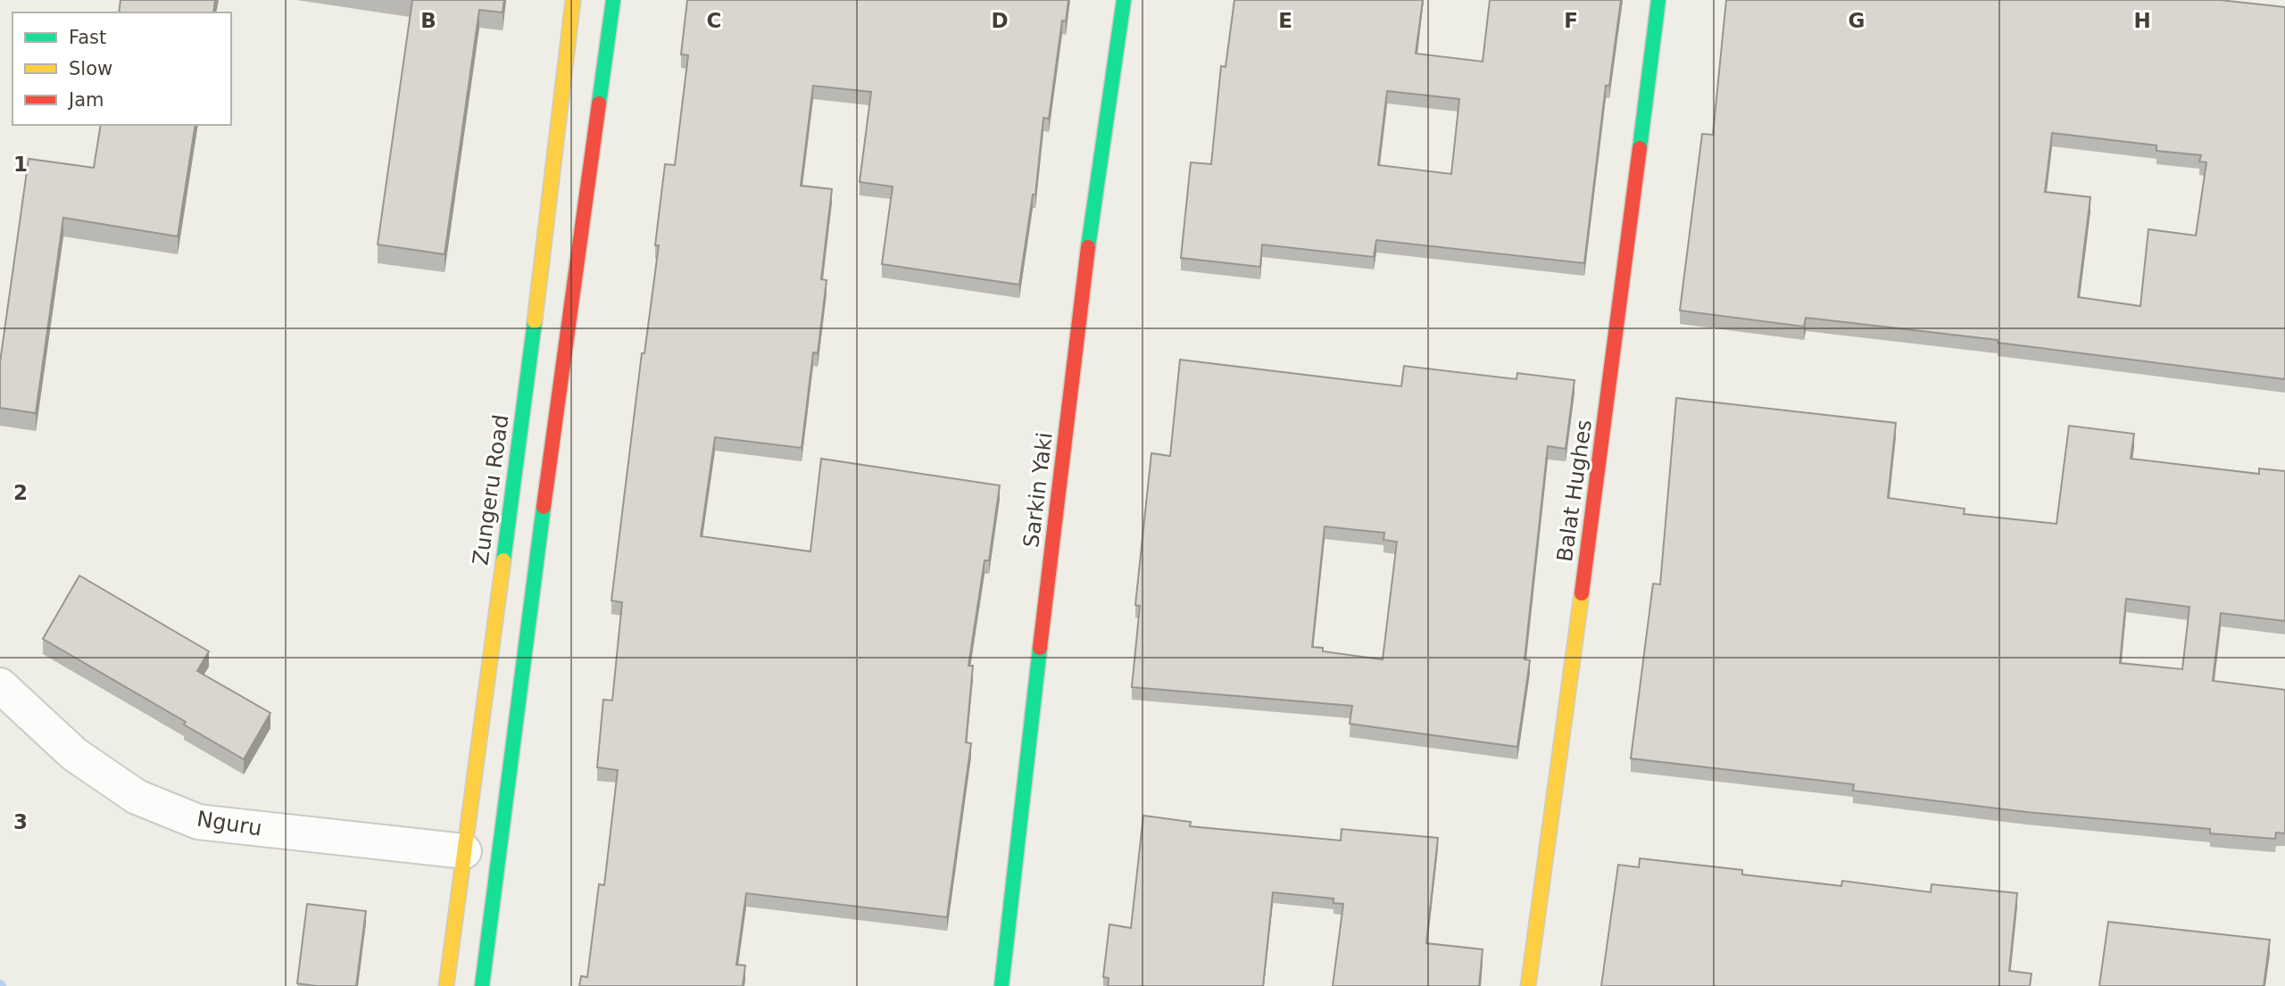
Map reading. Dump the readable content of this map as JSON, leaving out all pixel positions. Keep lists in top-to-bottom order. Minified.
{"streets":{"street":["Zungeru Road","Sarkin Yaki","Balat Hughes","Nguru"]},"crossings":[["Zungeru Road","Nguru"]],"legend":["Fast","Slow","Jam"],"grid":{"columns":["B","C","D","E","F","G","H"],"rows":["1","2","3"]}}
